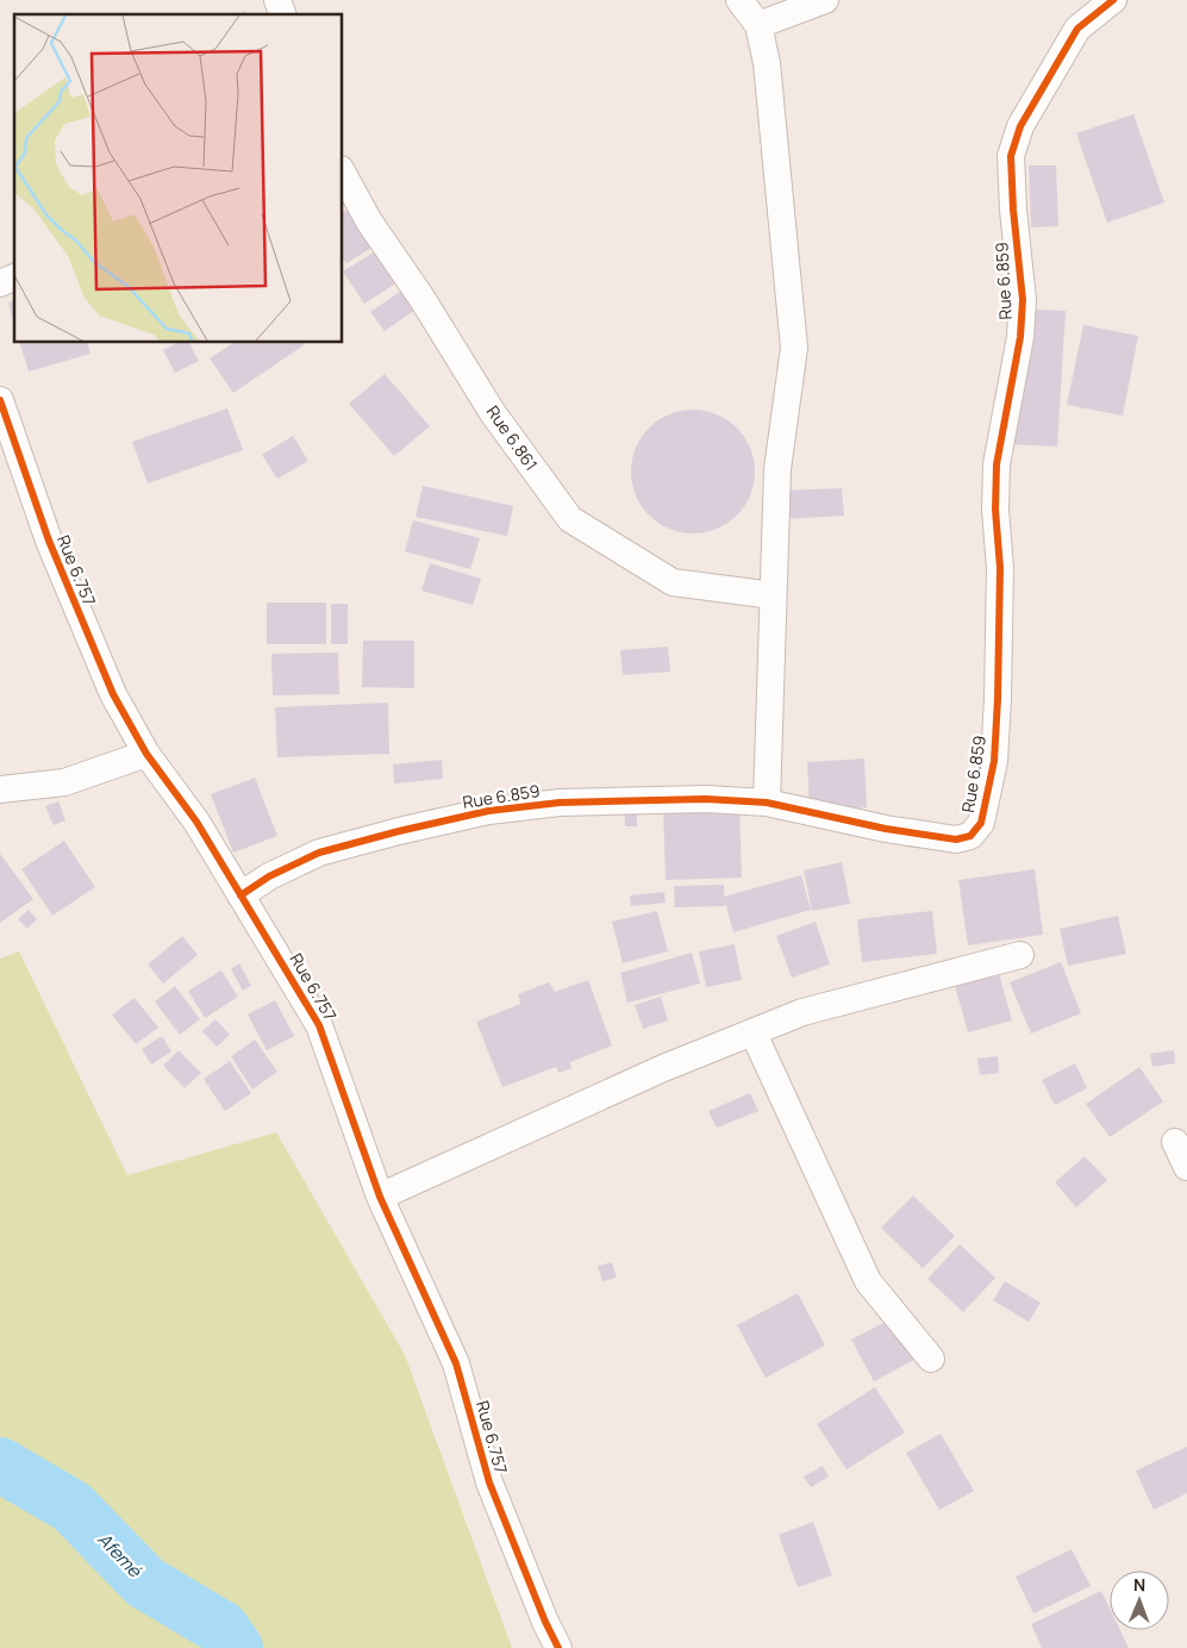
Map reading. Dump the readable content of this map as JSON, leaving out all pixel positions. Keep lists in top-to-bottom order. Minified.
{"streets":{"street":["Rue 6.859","Rue 6.861","Rue 6.757"]},"crossings":[["Rue 6.859","Rue 6.757"]],"water":["Afemé"],"north":"top"}
